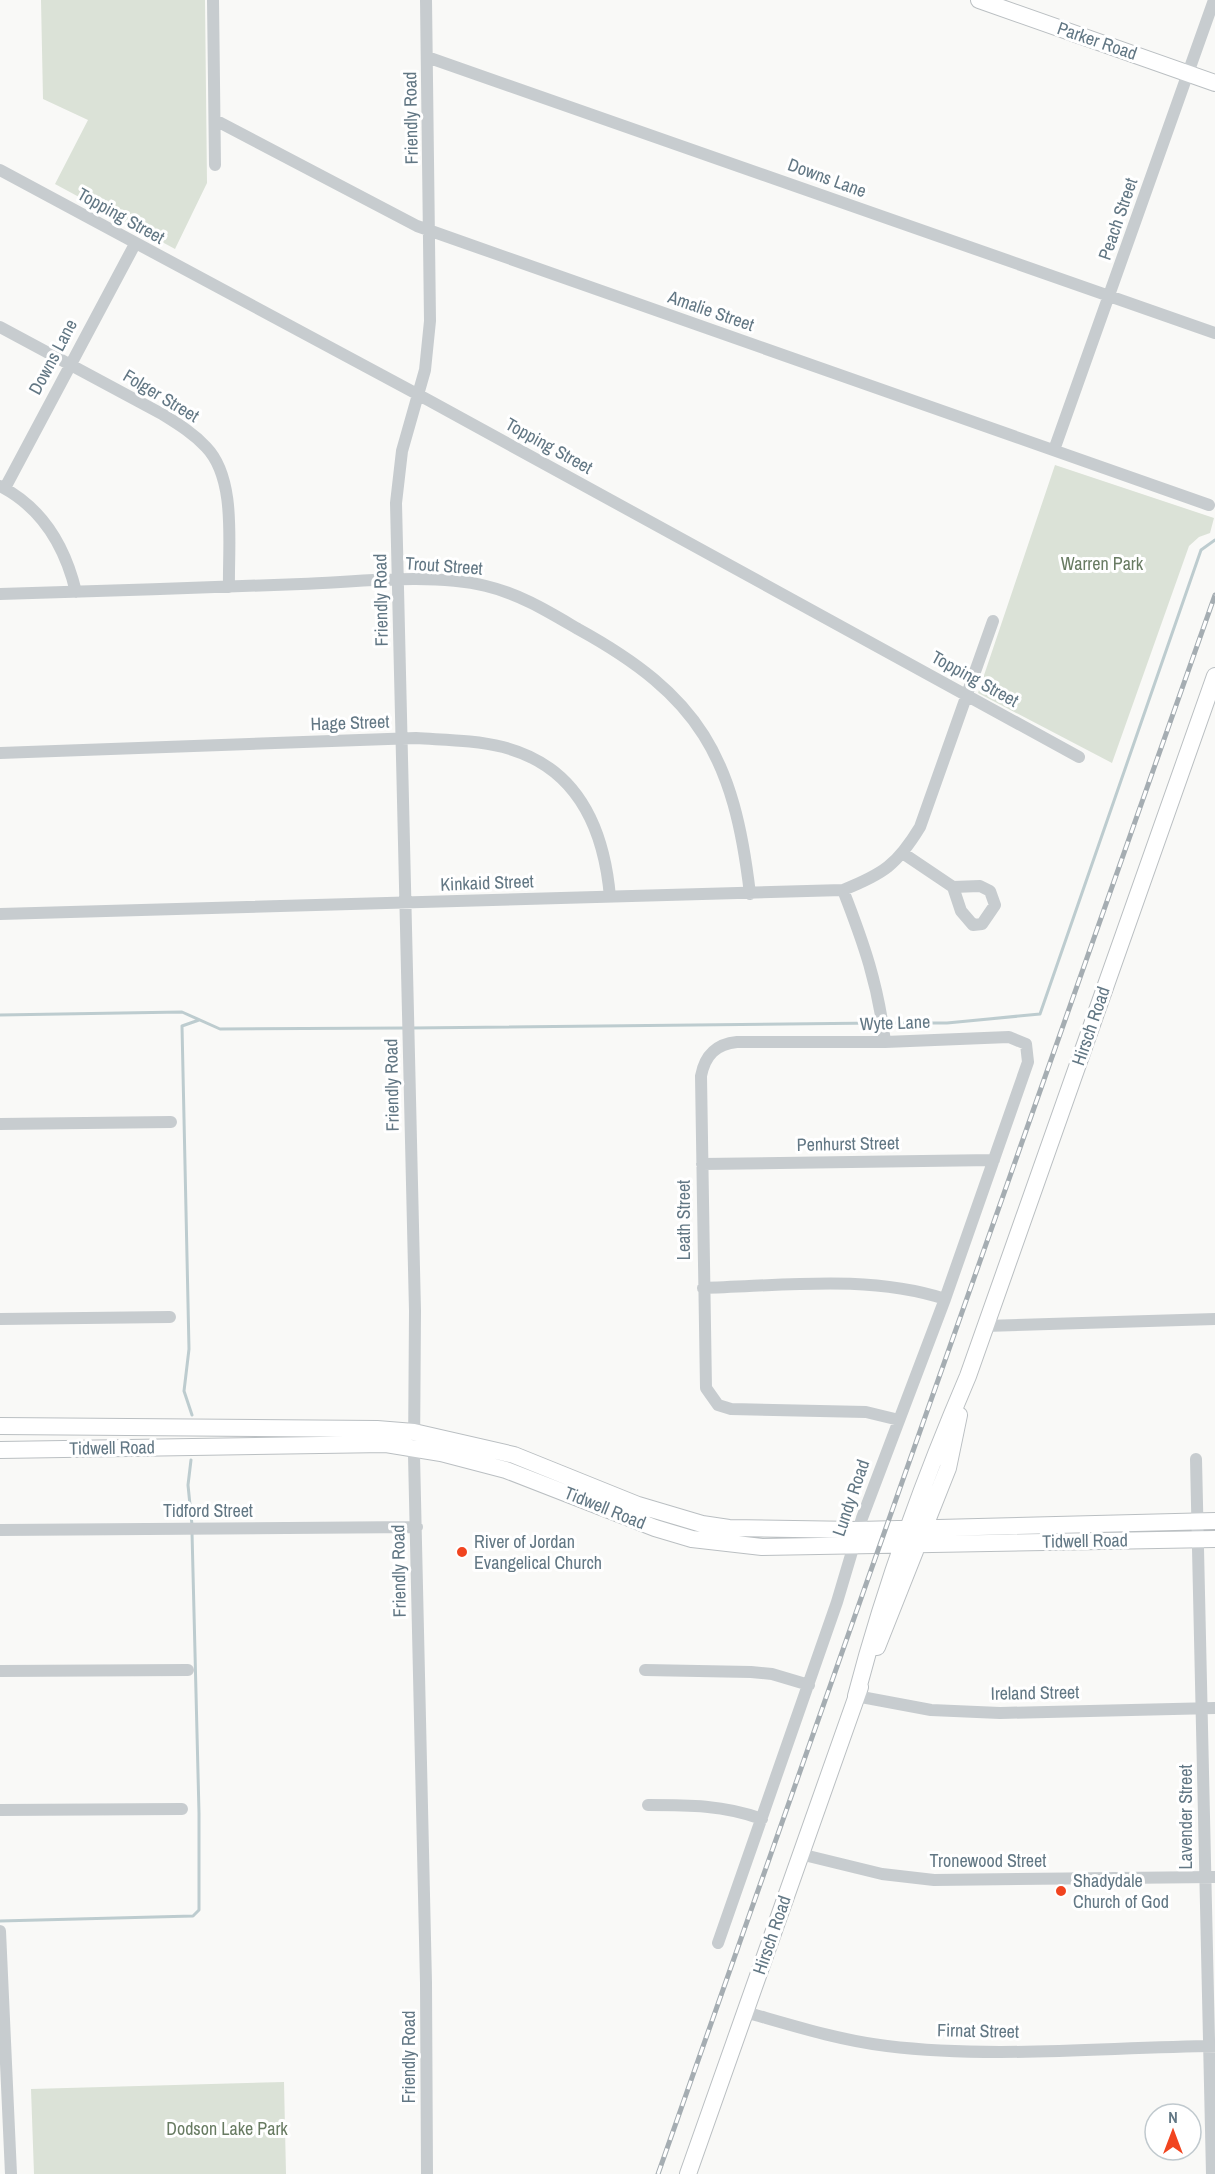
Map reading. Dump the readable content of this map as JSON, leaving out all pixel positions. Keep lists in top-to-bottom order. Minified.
{"streets":{"main road":["Parker Road","Hirsch Road","Tidwell Road"],"street":["Friendly Road","Downs Lane","Topping Street","Peach Street","Amalie Street","Folger Street","Trout Street","Hage Street","Kinkaid Street","Wyte Lane","Penhurst Street","Leath Street","Lundy Road","Tidford Street","Ireland Street","Lavender Street","Tronewood Street","Firnat Street"]},"crossings":[["Parker Road","Peach Street"],["Friendly Road","Downs Lane"],["Friendly Road","Topping Street"],["Friendly Road","Amalie Street"],["Friendly Road","Trout Street"],["Friendly Road","Hage Street"],["Friendly Road","Kinkaid Street"],["Friendly Road","Tidwell Road"],["Friendly Road","Tidford Street"],["Downs Lane","Topping Street"],["Downs Lane","Peach Street"],["Downs Lane","Folger Street"],["Peach Street","Amalie Street"],["Folger Street","Trout Street"],["Trout Street","Kinkaid Street"],["Hage Street","Kinkaid Street"],["Wyte Lane","Leath Street"],["Wyte Lane","Lundy Road"],["Hirsch Road","Tidwell Road"],["Hirsch Road","Ireland Street"],["Hirsch Road","Tronewood Street"],["Hirsch Road","Firnat Street"],["Penhurst Street","Leath Street"],["Penhurst Street","Lundy Road"],["Leath Street","Lundy Road"],["Tidwell Road","Lundy Road"],["Tidwell Road","Lavender Street"],["Ireland Street","Lavender Street"],["Lavender Street","Tronewood Street"],["Lavender Street","Firnat Street"]],"parks":["Warren Park","Dodson Lake Park"],"places":["River of Jordan Evangelical Church","Shadydale Church of God"],"north":"top"}
